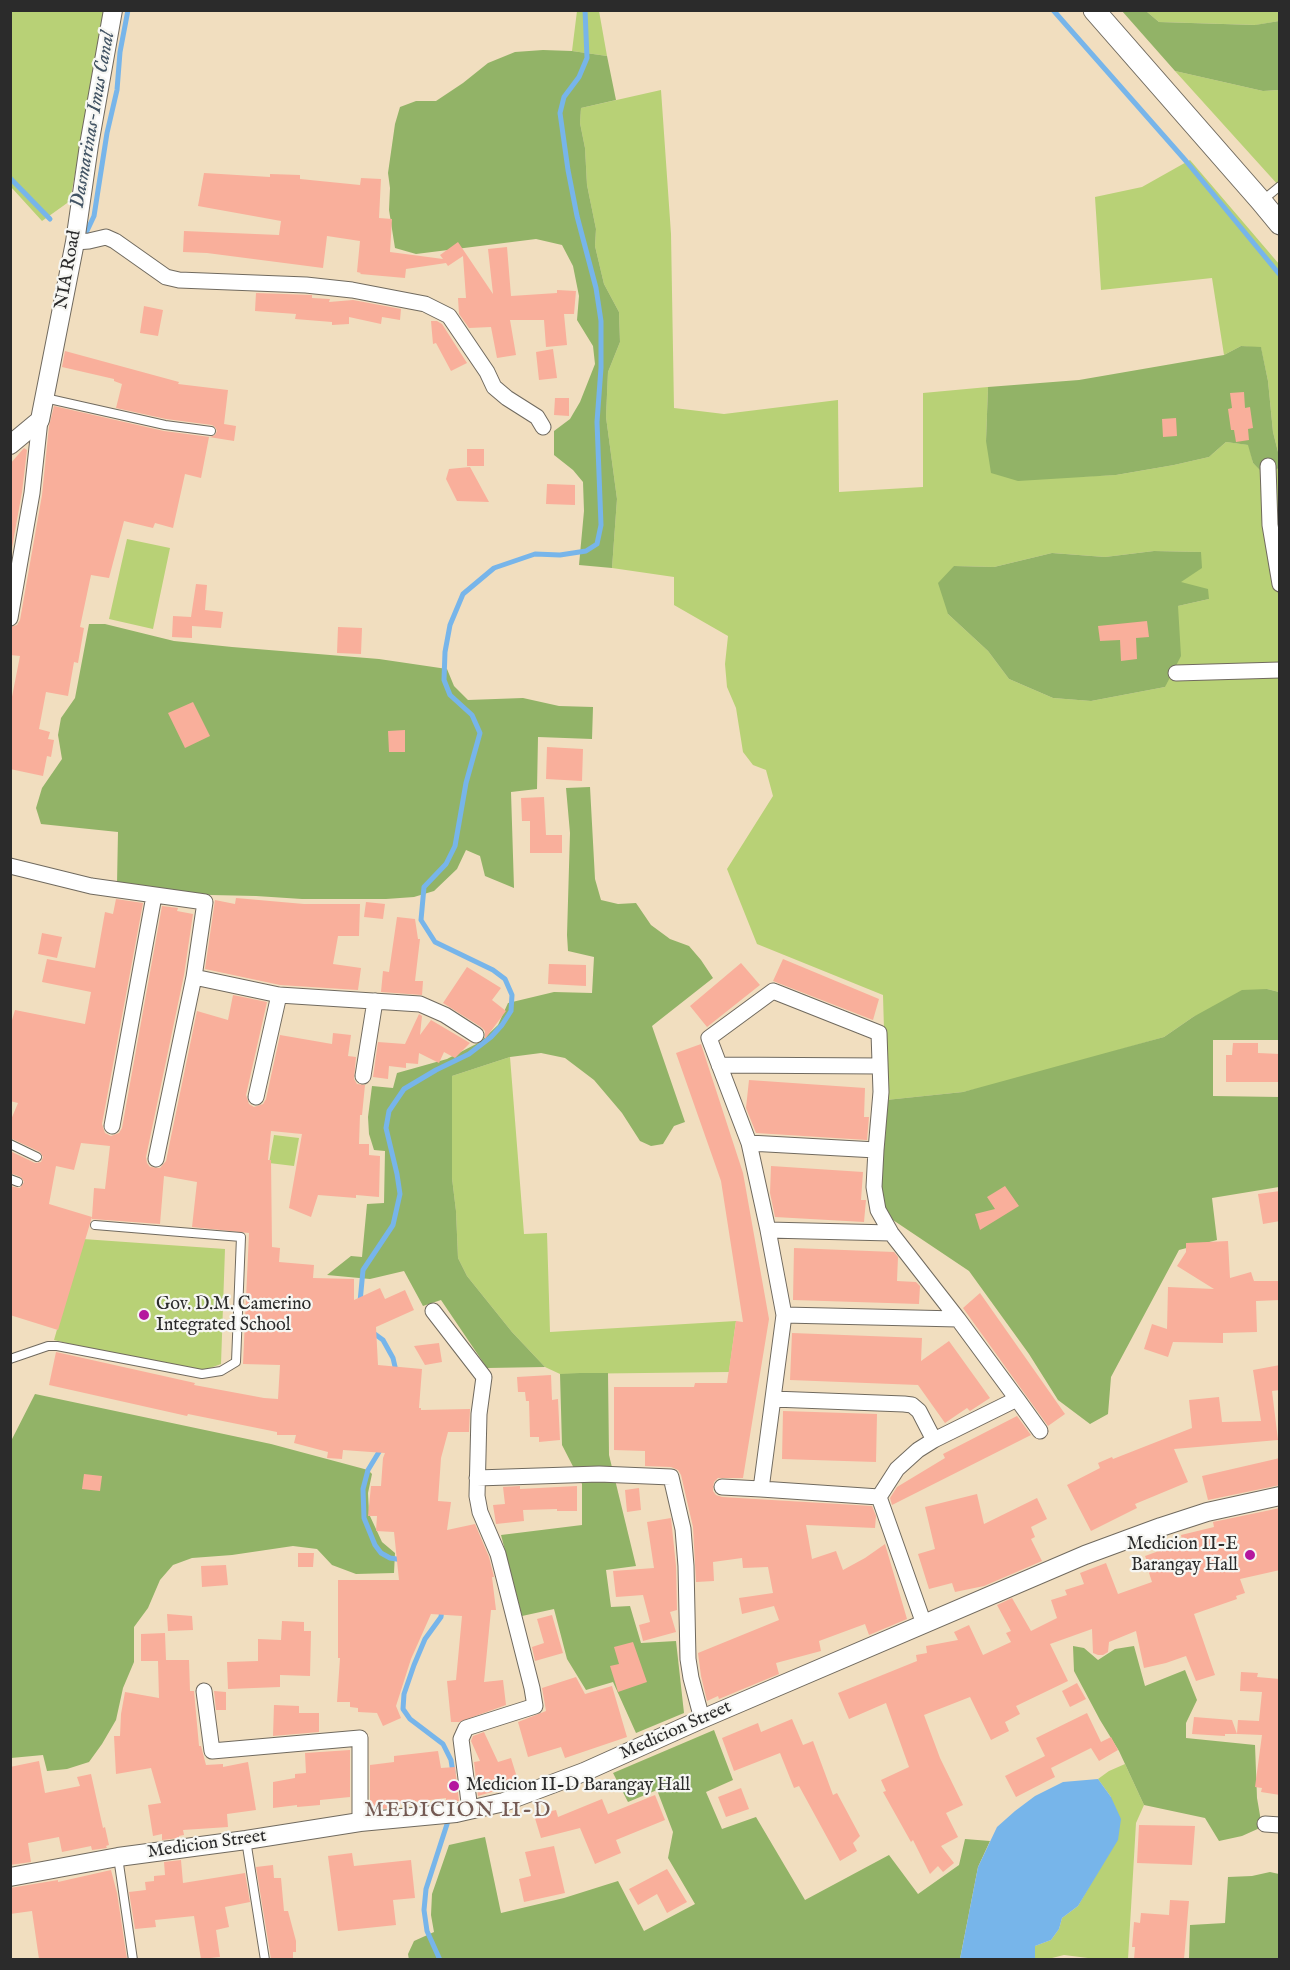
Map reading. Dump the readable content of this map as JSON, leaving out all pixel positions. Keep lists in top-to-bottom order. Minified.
{"streets":{"street":["NIA Road","Medicion Street"]},"districts":["MEDICION II-D"],"water":["Dasmarinas-Imus Canal"],"places":["Gov. D.M. Camerino Integrated School","Medicion II-E Barangay Hall","Medicion II-D Barangay Hall"]}
